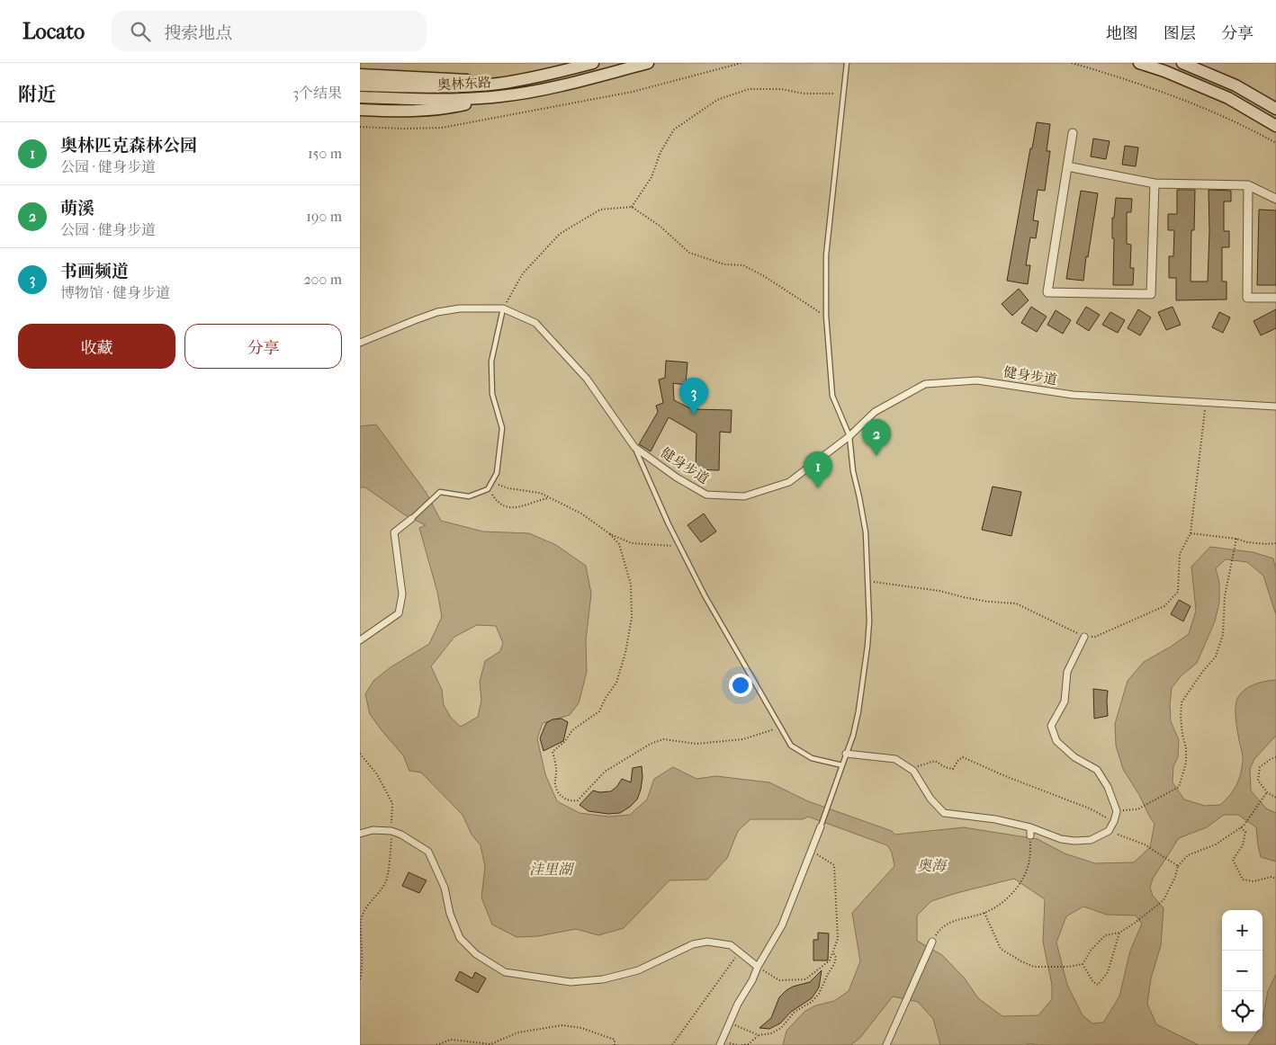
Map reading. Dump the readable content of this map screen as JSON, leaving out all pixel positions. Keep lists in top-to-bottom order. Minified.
{"streets":{"main road":["奥林东路"],"street":["健身步道"]},"water":["奥海","洼里湖"],"page":{"header":"Locato","search":"搜索地点","nav":["地图","图层","分享"],"heading":["附近","3个结果"],"list":[{"mark":"1","name":"奥林匹克森林公园","note":"公园 · 健身步道","value":"150 m"},{"mark":"2","name":"萌溪","note":"公园 · 健身步道","value":"190 m"},{"mark":"3","name":"书画频道","note":"博物馆 · 健身步道","value":"200 m"}],"buttons":["收藏","分享"],"pins":["3","2","1"],"map_buttons":["+","−"]}}
